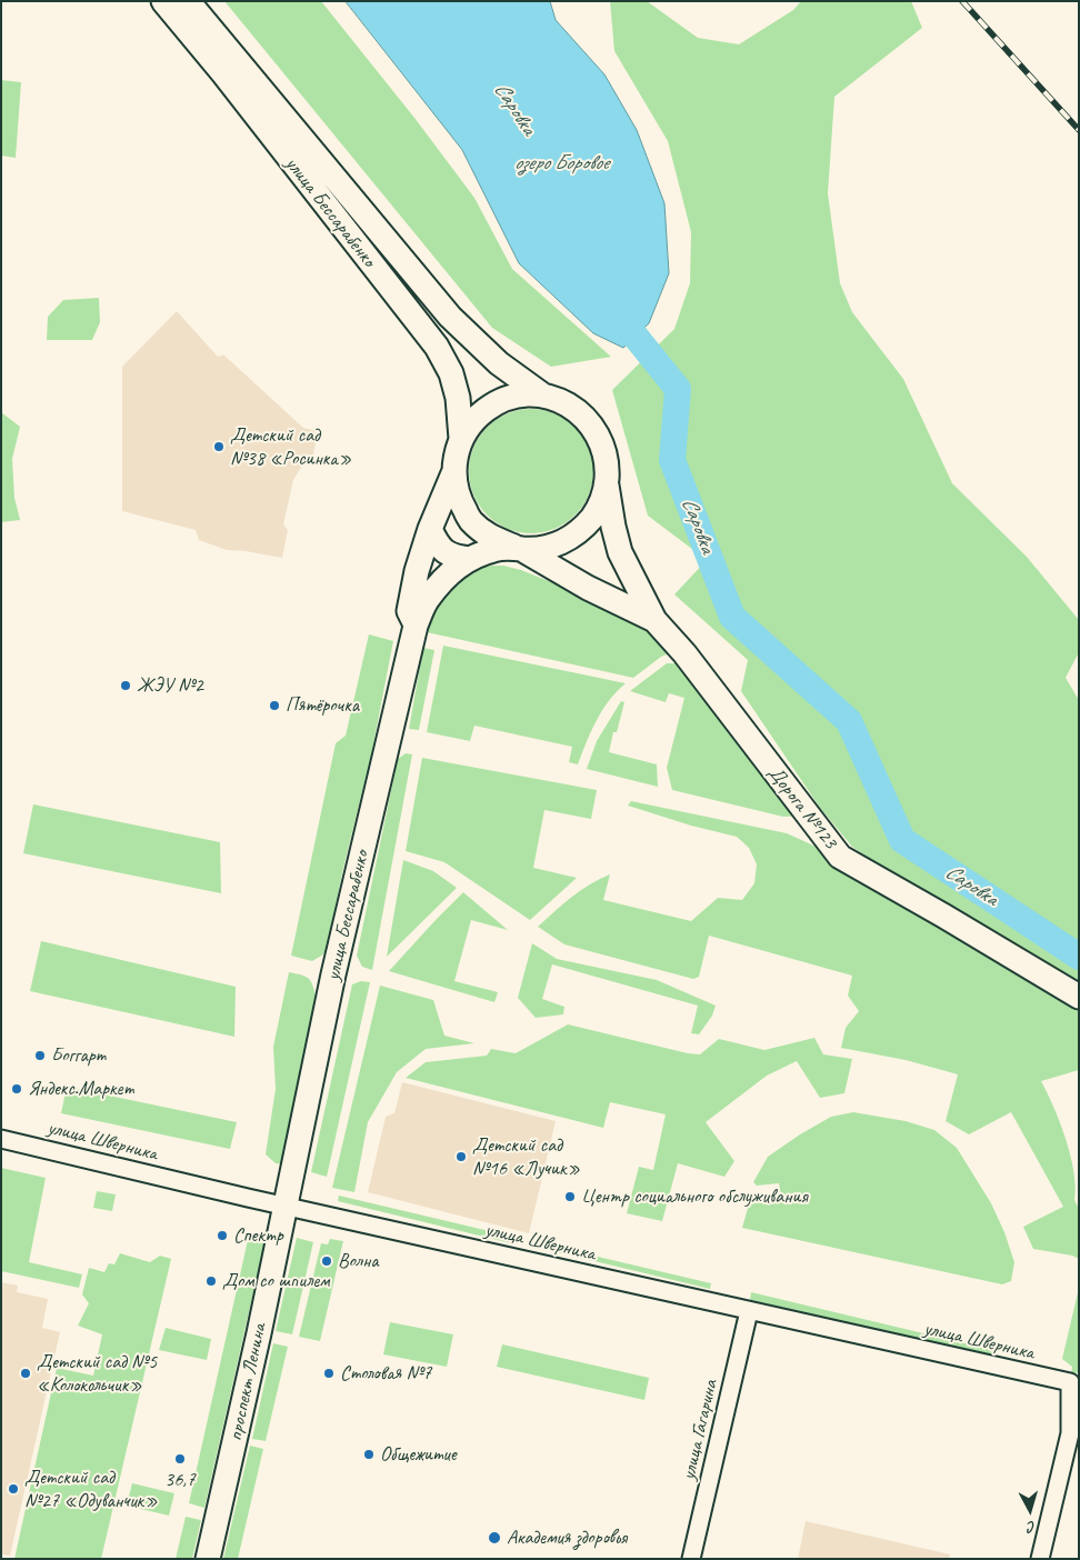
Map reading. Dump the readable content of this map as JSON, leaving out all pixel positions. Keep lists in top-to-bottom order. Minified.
{"streets":{"main road":["улица Бессарабенко","Дорога №123","проспект Ленина"],"street":["улица Шверника","улица Гагарина"]},"crossings":[["улица Бессарабенко","Дорога №123"],["улица Бессарабенко","улица Шверника"],["улица Бессарабенко","проспект Ленина"],["улица Шверника","проспект Ленина"],["улица Шверника","улица Гагарина"]],"water":["Саровка","озеро Боровое"],"places":["Детский сад №38 «Росинка»","ЖЭУ №2","Пятёрочка","Боггарт","Яндекс.Маркет","Детский сад №16 «Лучик»","Центр социального обслуживания","Спектр","Волна","Дом со шпилем","Детский сад №5 «Колокольчик»","Столовая №7","Общежитие","36,7","Детский сад №27 «Одуванчик»","Академия здоровья"],"north":"bottom"}
